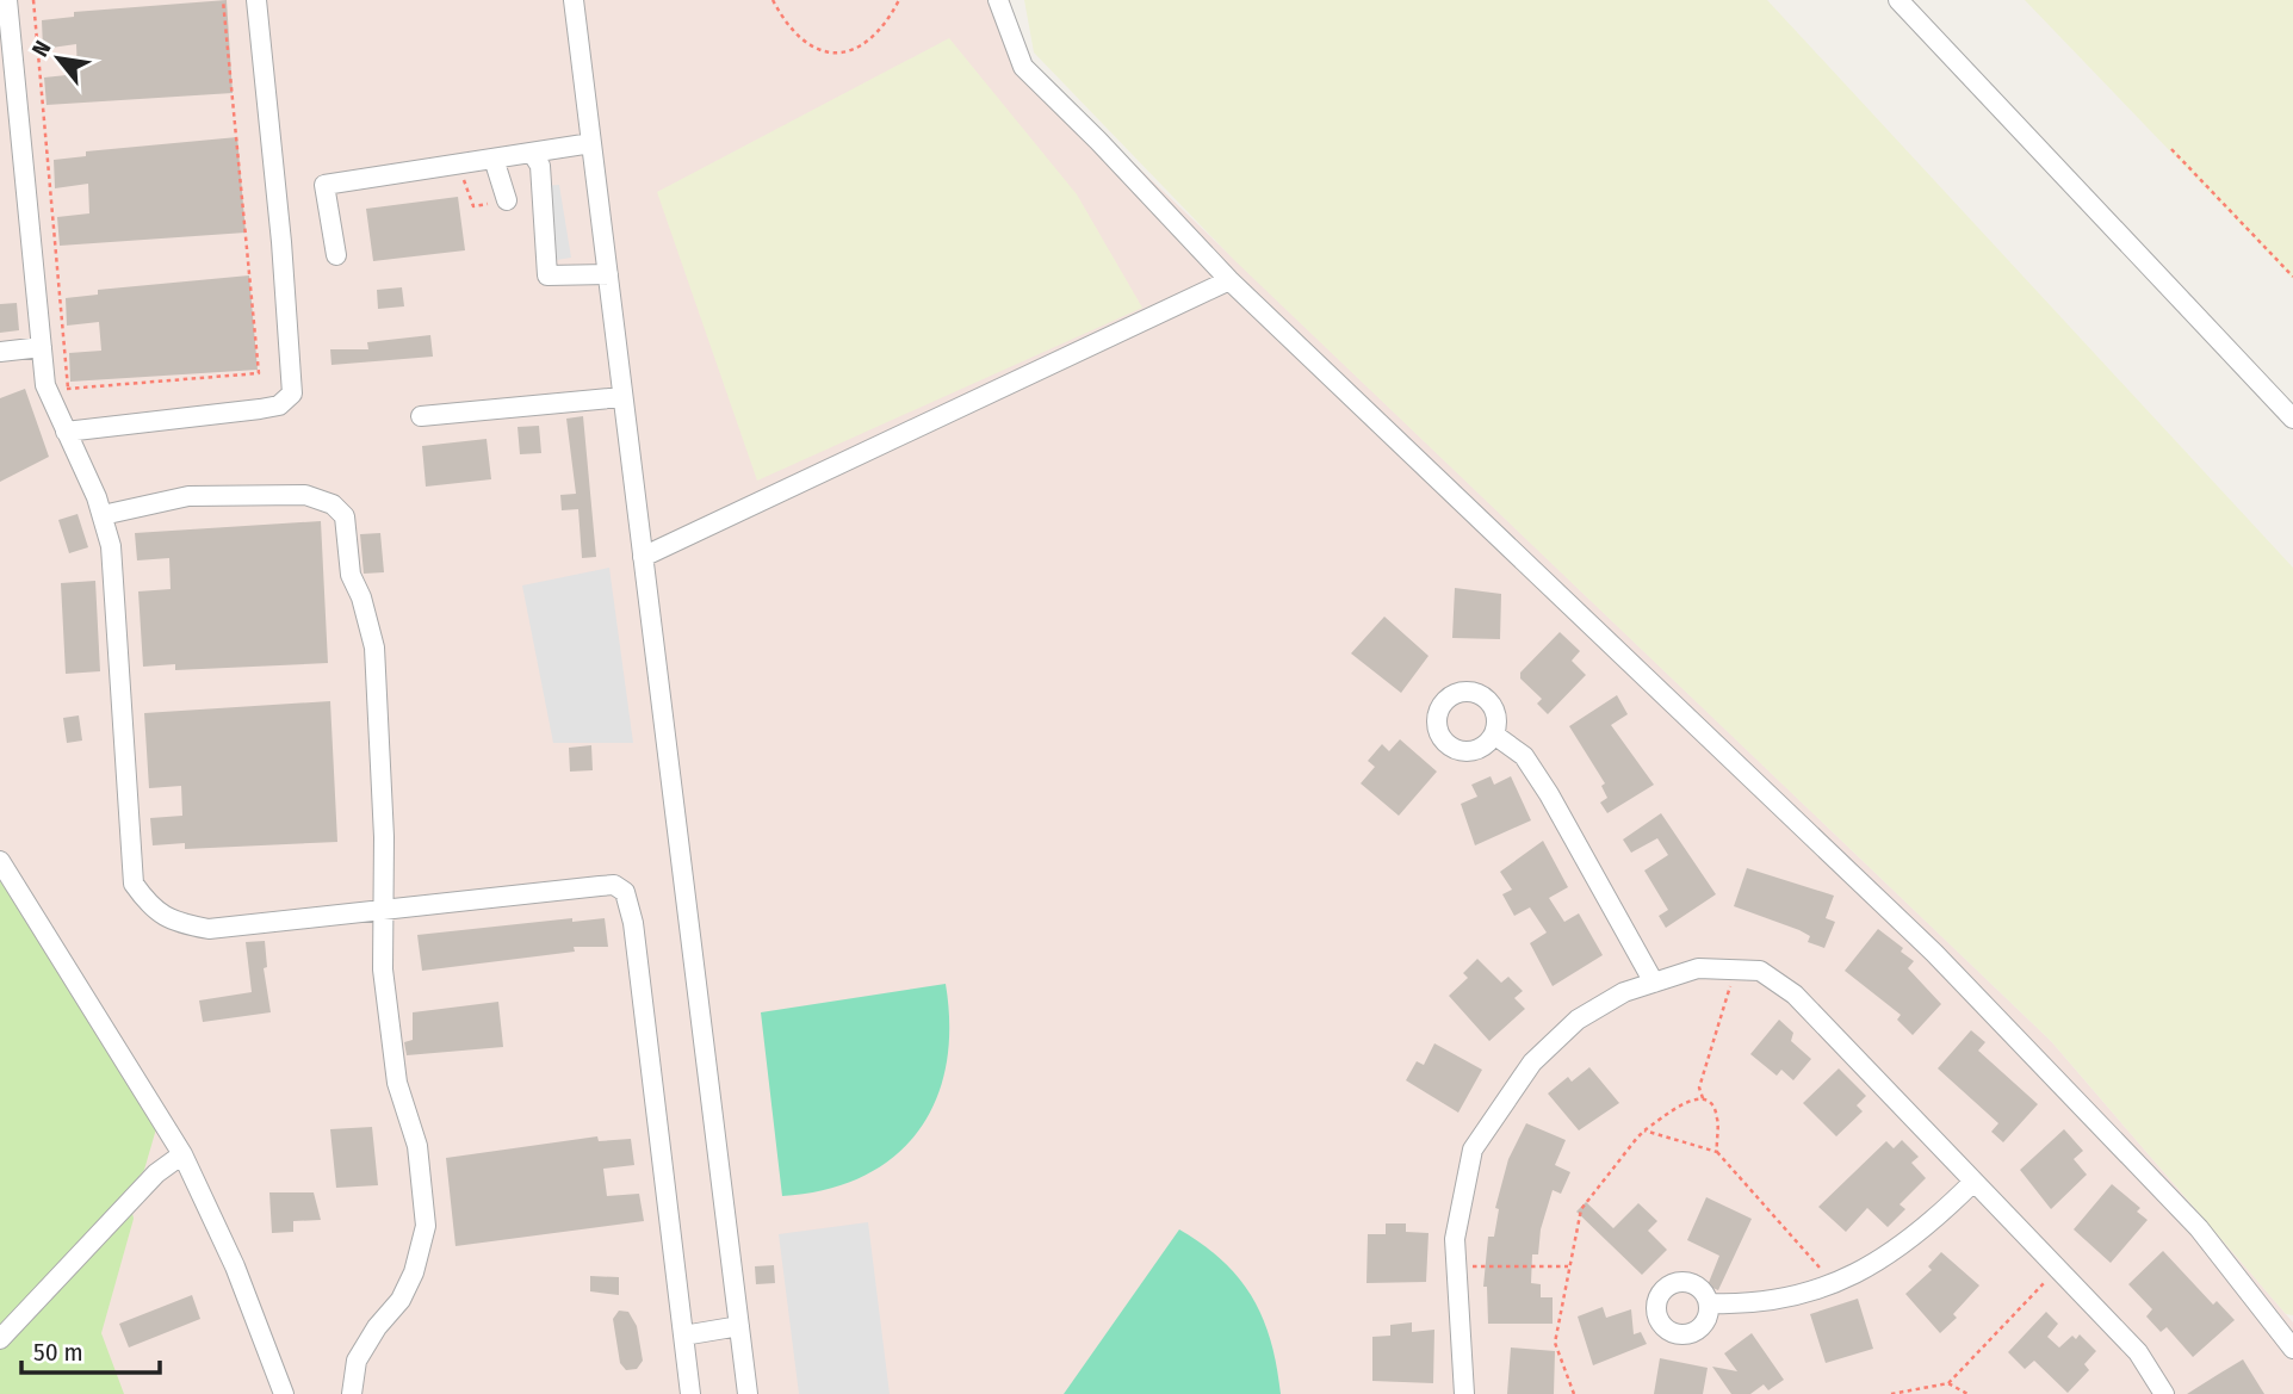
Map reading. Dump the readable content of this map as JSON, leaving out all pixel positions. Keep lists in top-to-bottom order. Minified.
{"scale_bar":"50 m","north":"top left"}
